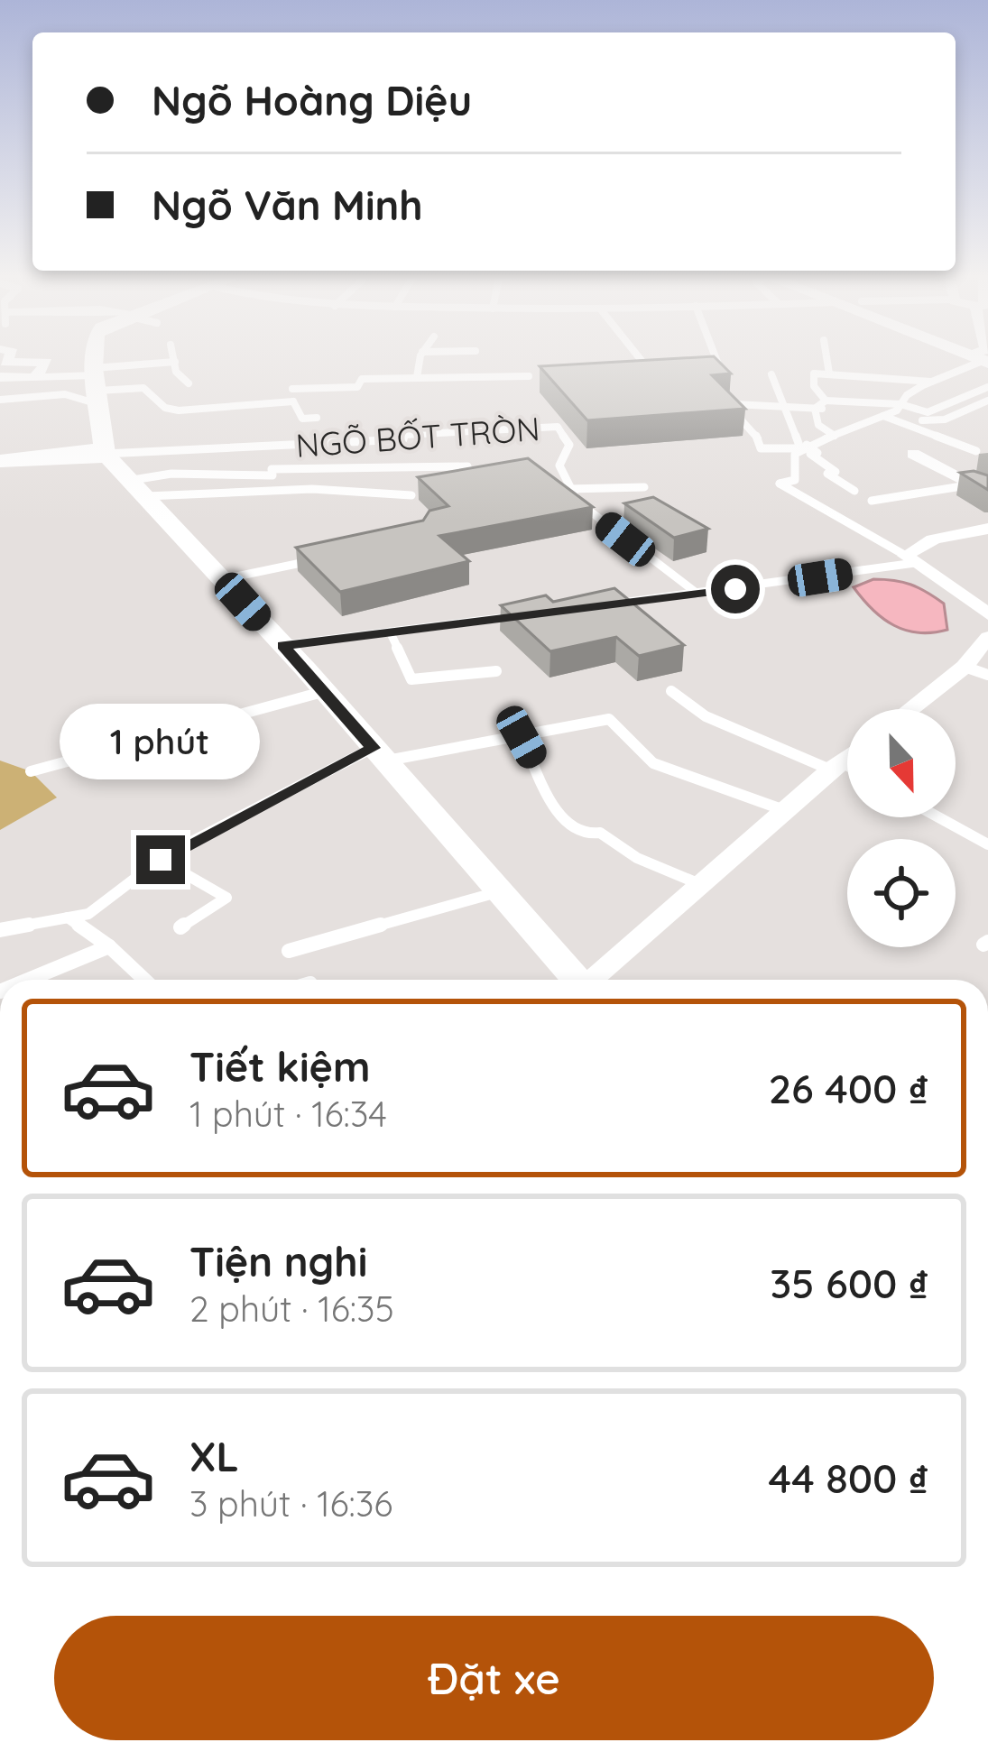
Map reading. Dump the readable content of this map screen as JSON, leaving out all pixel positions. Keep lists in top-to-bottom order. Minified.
{"streets":{"lane":["NGÕ BỐT TRÒN"]},"north":"bottom","page":{"banner":["Ngõ Hoàng Diệu","Ngõ Văn Minh"],"bubble":"1 phút","list":[{"name":"Tiết kiệm","note":"1 phút · 16:34","value":"26 400 ₫"},{"name":"Tiện nghi","note":"2 phút · 16:35","value":"35 600 ₫"},{"name":"XL","note":"3 phút · 16:36","value":"44 800 ₫"}],"buttons":"Đặt xe"}}
